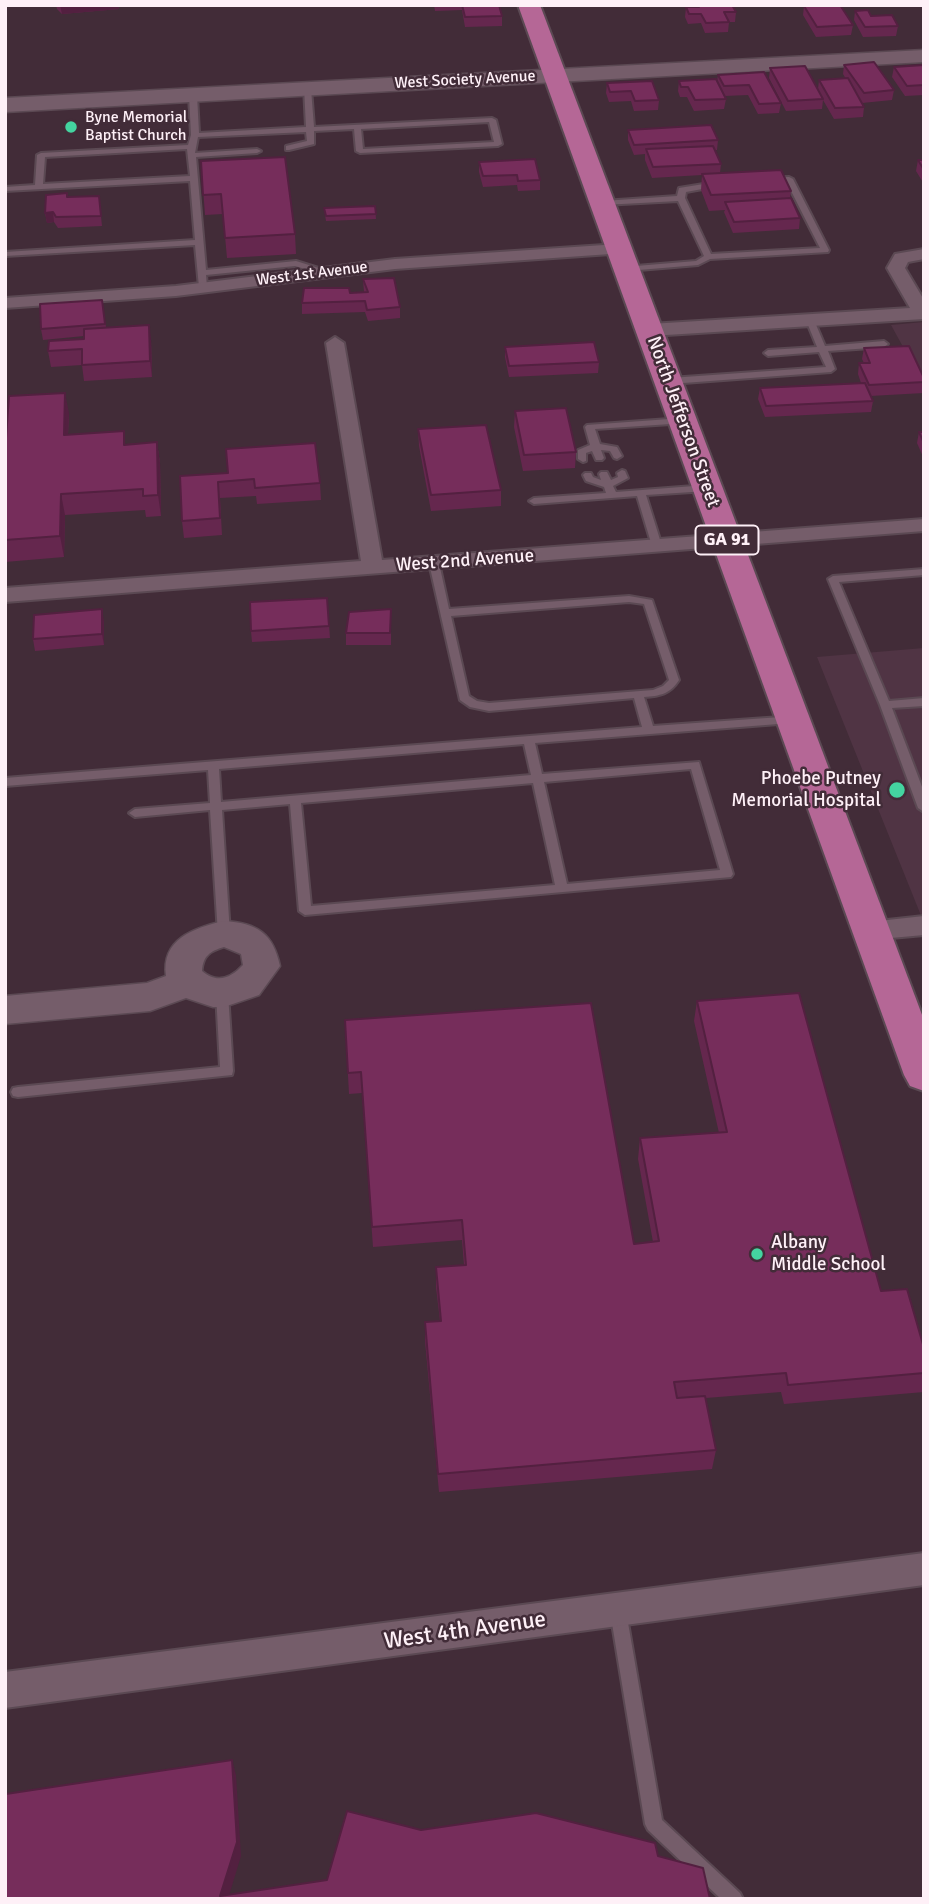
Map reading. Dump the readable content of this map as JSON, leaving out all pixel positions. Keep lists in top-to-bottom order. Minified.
{"streets":{"main road":["North Jefferson Street","GA 91"],"street":["West Society Avenue","West 1st Avenue","West 2nd Avenue","West 4th Avenue"]},"crossings":[["West Society Avenue","North Jefferson Street"],["West 1st Avenue","North Jefferson Street"],["North Jefferson Street","West 2nd Avenue"]],"places":["Byne Memorial Baptist Church","Phoebe Putney Memorial Hospital","Albany Middle School"]}
